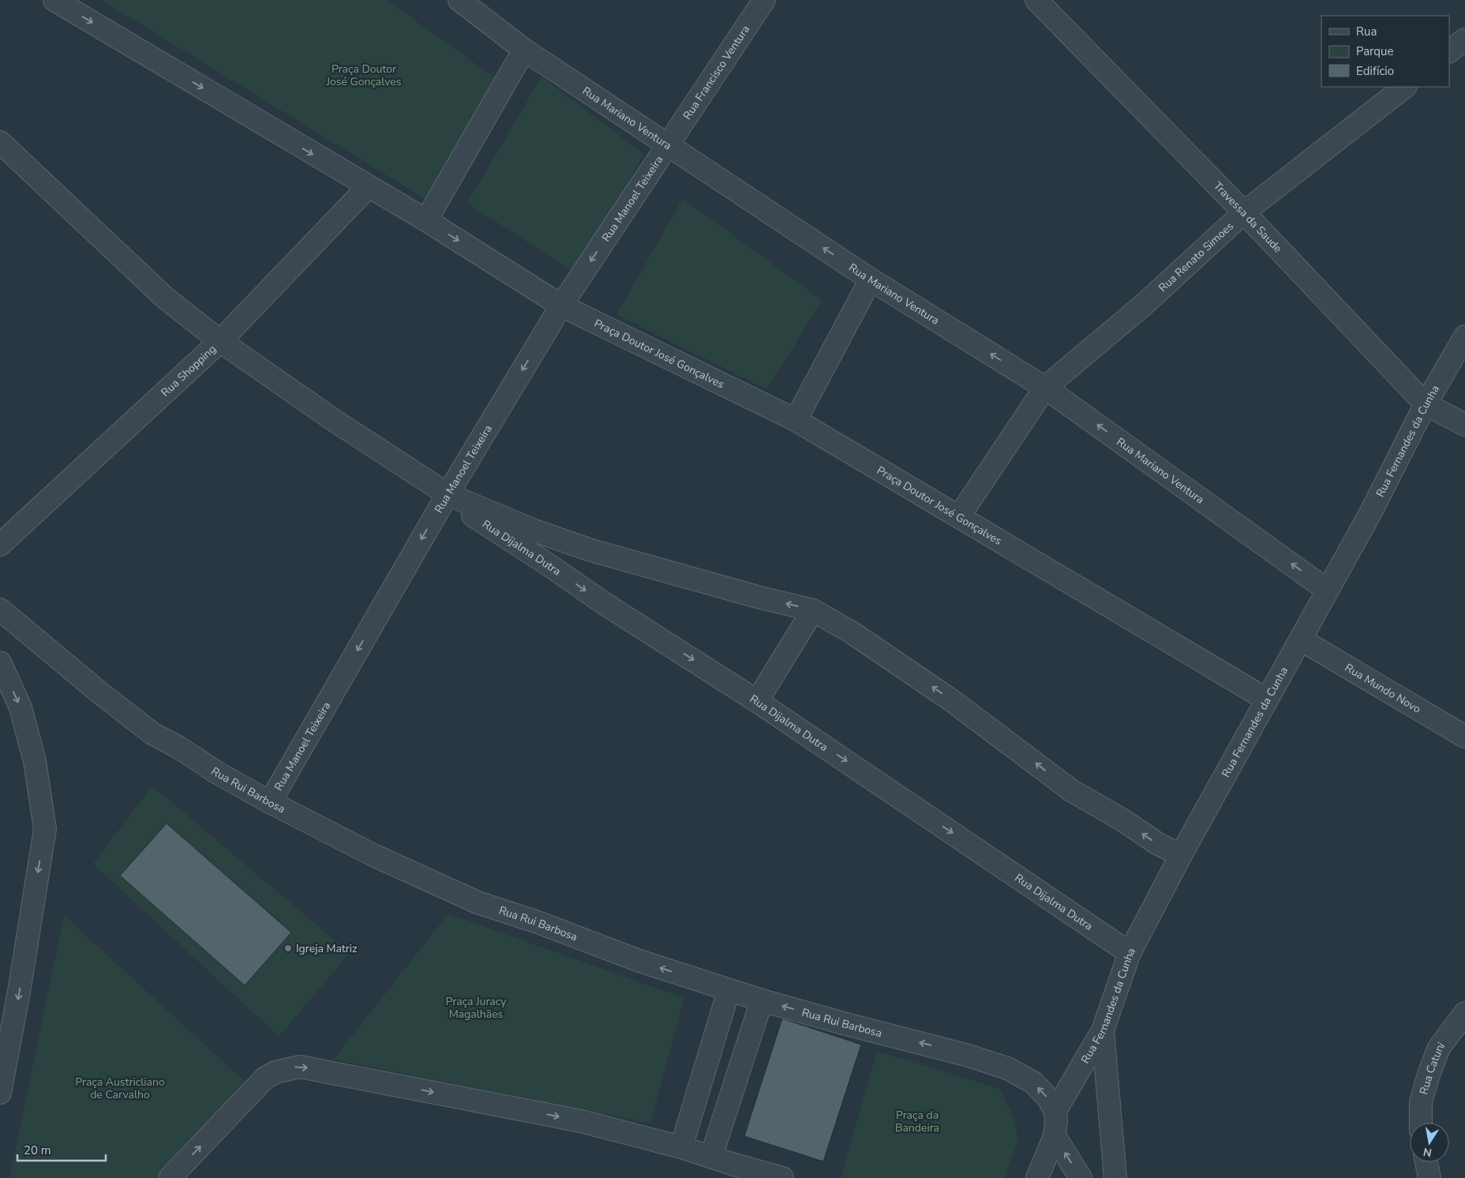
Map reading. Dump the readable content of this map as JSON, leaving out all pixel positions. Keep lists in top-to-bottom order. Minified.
{"streets":{"street":["Rua Francisco Ventura","Rua Mariano Ventura","Rua Manoel Teixeira","Travessa da Saude","Rua Renato Simoes","Praça Doutor José Gonçalves","Rua Shopping","Rua Fernandes da Cunha","Rua Dijalma Dutra","Rua Mundo Novo","Rua Rui Barbosa","Rua Catuni"]},"crossings":[["Rua Francisco Ventura","Rua Mariano Ventura"],["Rua Francisco Ventura","Rua Manoel Teixeira"],["Rua Mariano Ventura","Rua Manoel Teixeira"],["Rua Mariano Ventura","Rua Renato Simoes"],["Rua Mariano Ventura","Rua Fernandes da Cunha"],["Rua Manoel Teixeira","Praça Doutor José Gonçalves"],["Rua Manoel Teixeira","Rua Dijalma Dutra"],["Rua Manoel Teixeira","Rua Rui Barbosa"],["Travessa da Saude","Rua Renato Simoes"],["Travessa da Saude","Rua Fernandes da Cunha"],["Rua Renato Simoes","Praça Doutor José Gonçalves"],["Praça Doutor José Gonçalves","Rua Shopping"],["Praça Doutor José Gonçalves","Rua Fernandes da Cunha"],["Rua Fernandes da Cunha","Rua Dijalma Dutra"],["Rua Fernandes da Cunha","Rua Mundo Novo"],["Rua Fernandes da Cunha","Rua Rui Barbosa"]],"one_way":["Rua Mariano Ventura","Rua Manoel Teixeira","Rua Rui Barbosa"],"parks":["Praça Doutor José Gonçalves","Praça Juracy Magalhães","Praça Austricliano de Carvalho","Praça da Bandeira"],"places":["Igreja Matriz"],"legend":["Rua","Parque","Edifício"],"scale_bar":"20 m","north":"bottom"}
